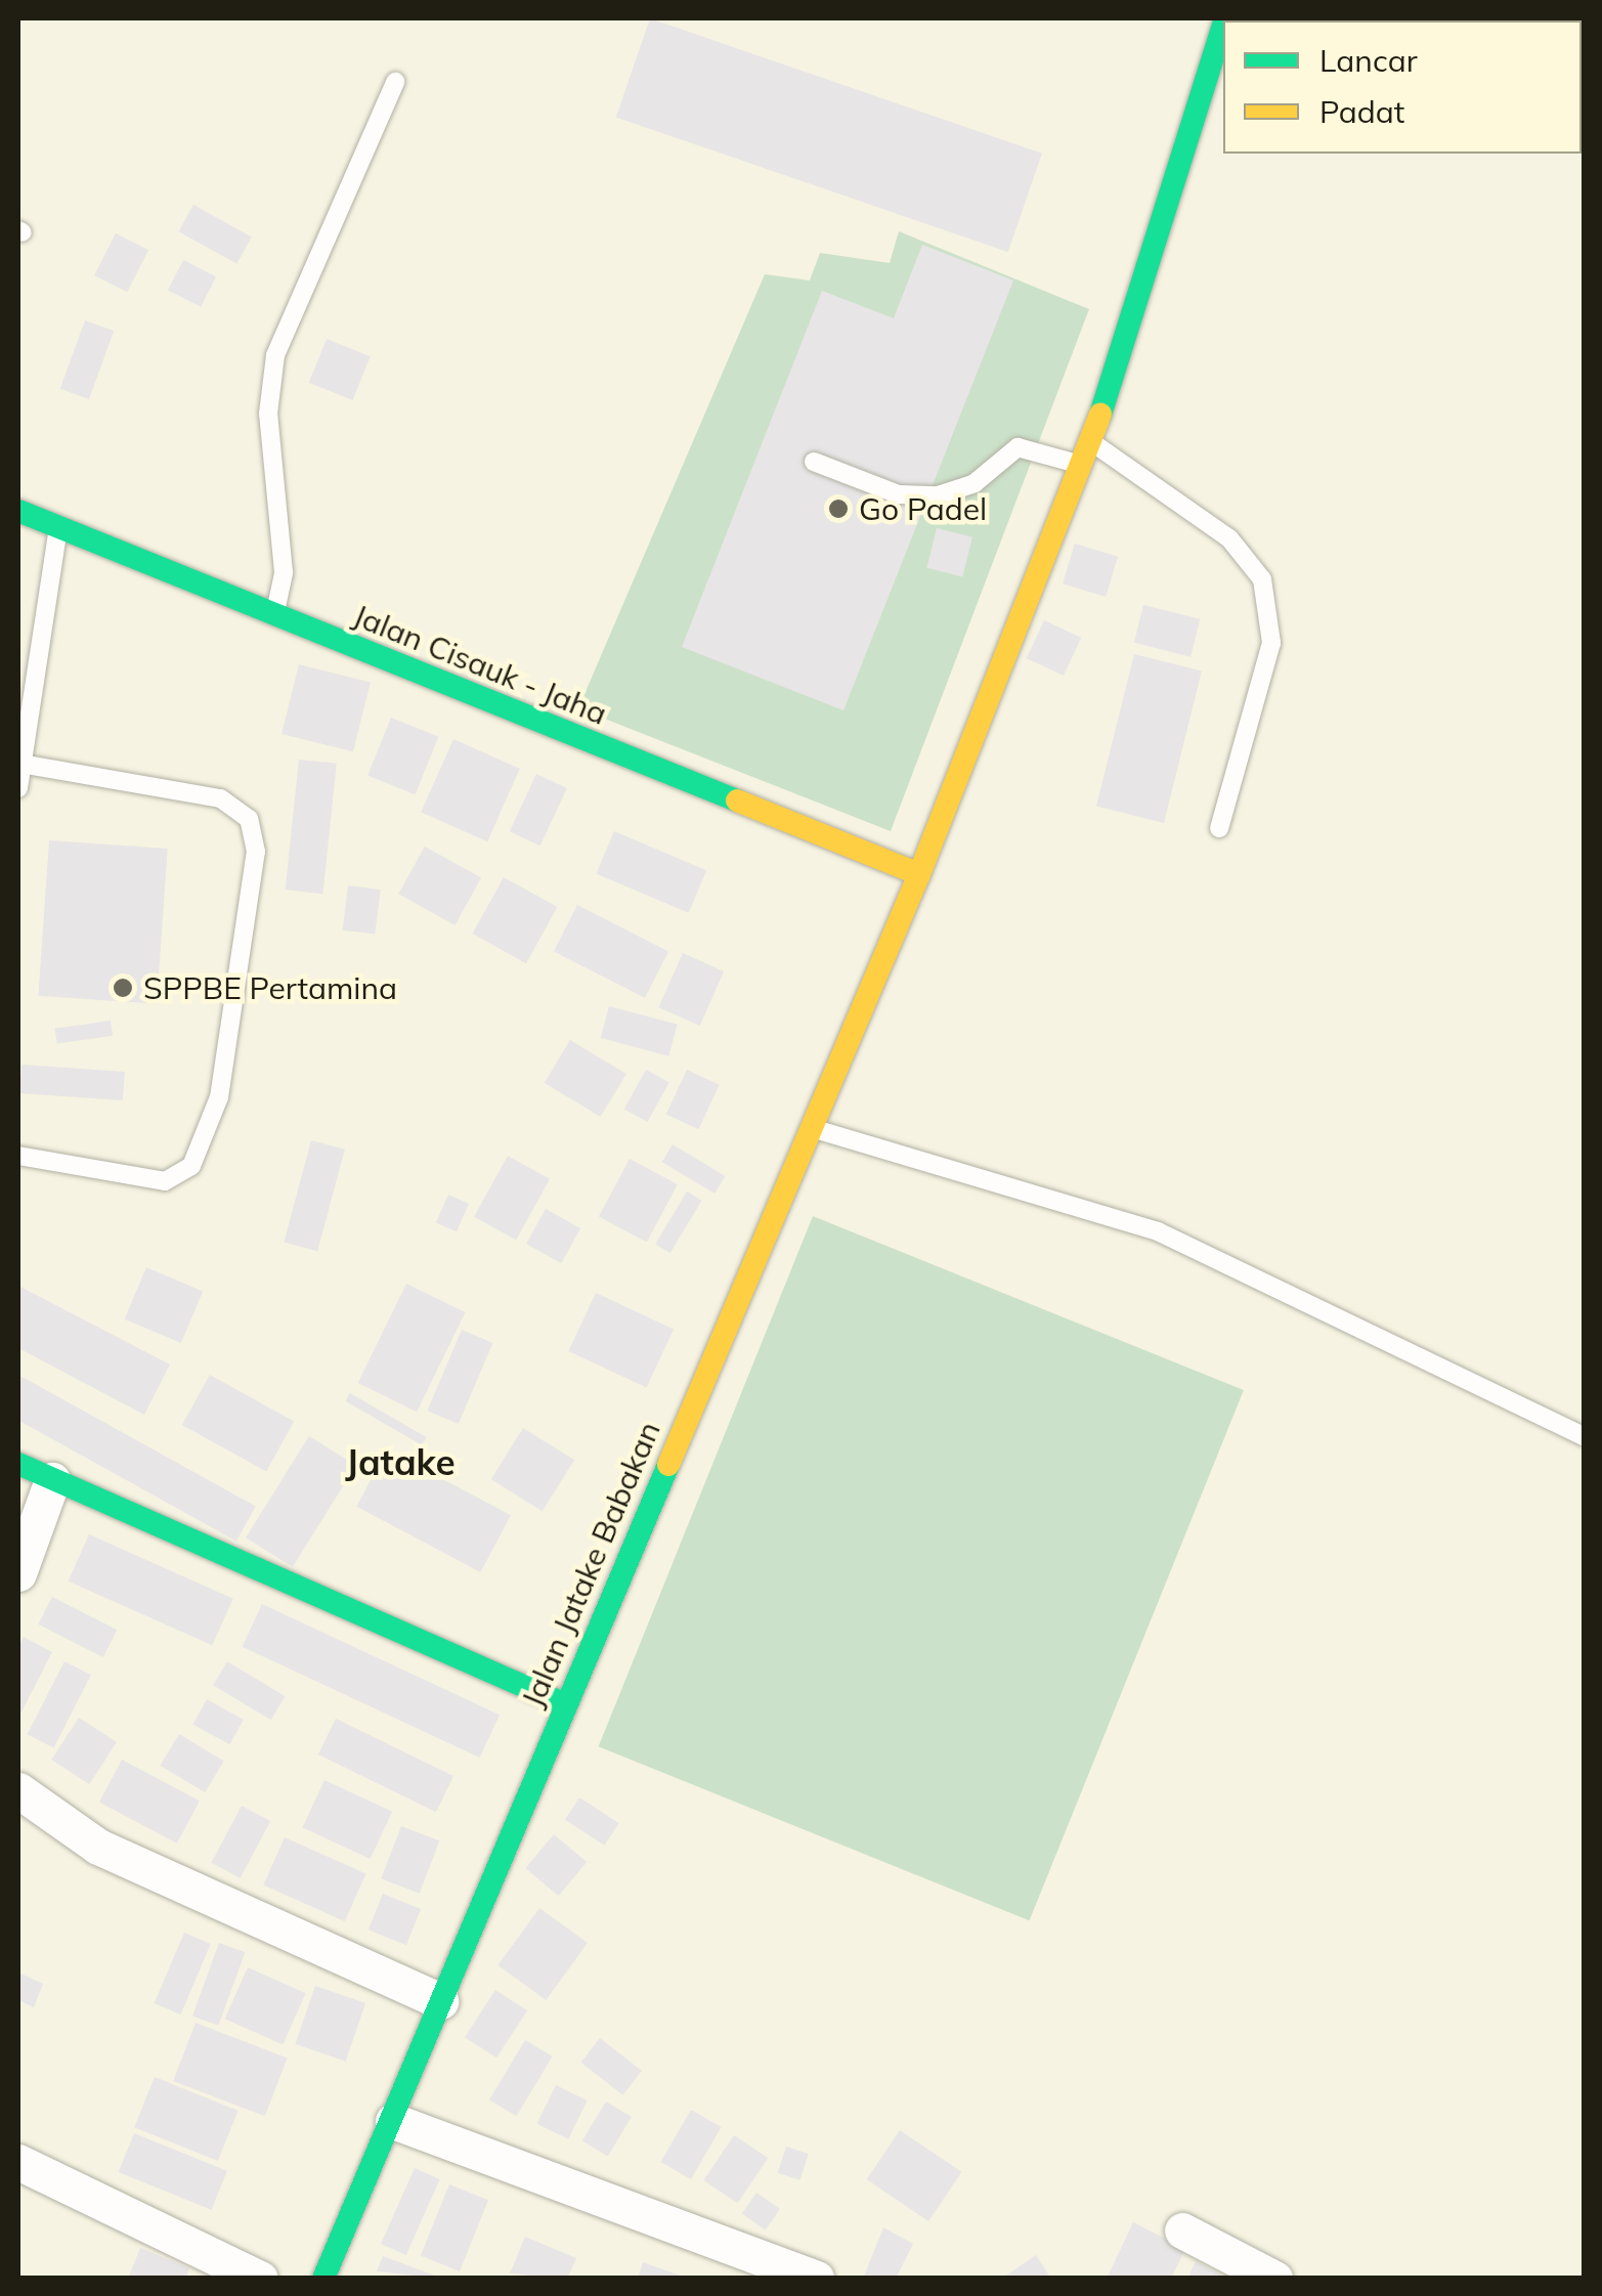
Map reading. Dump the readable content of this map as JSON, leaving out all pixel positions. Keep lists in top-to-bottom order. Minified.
{"streets":{"main road":["Jalan Cisauk - Jaha","Jalan Jatake Babakan"]},"crossings":[["Jalan Cisauk - Jaha","Jalan Jatake Babakan"]],"districts":["Jatake"],"places":["Go Padel","SPPBE Pertamina"],"legend":["Lancar","Padat"]}
